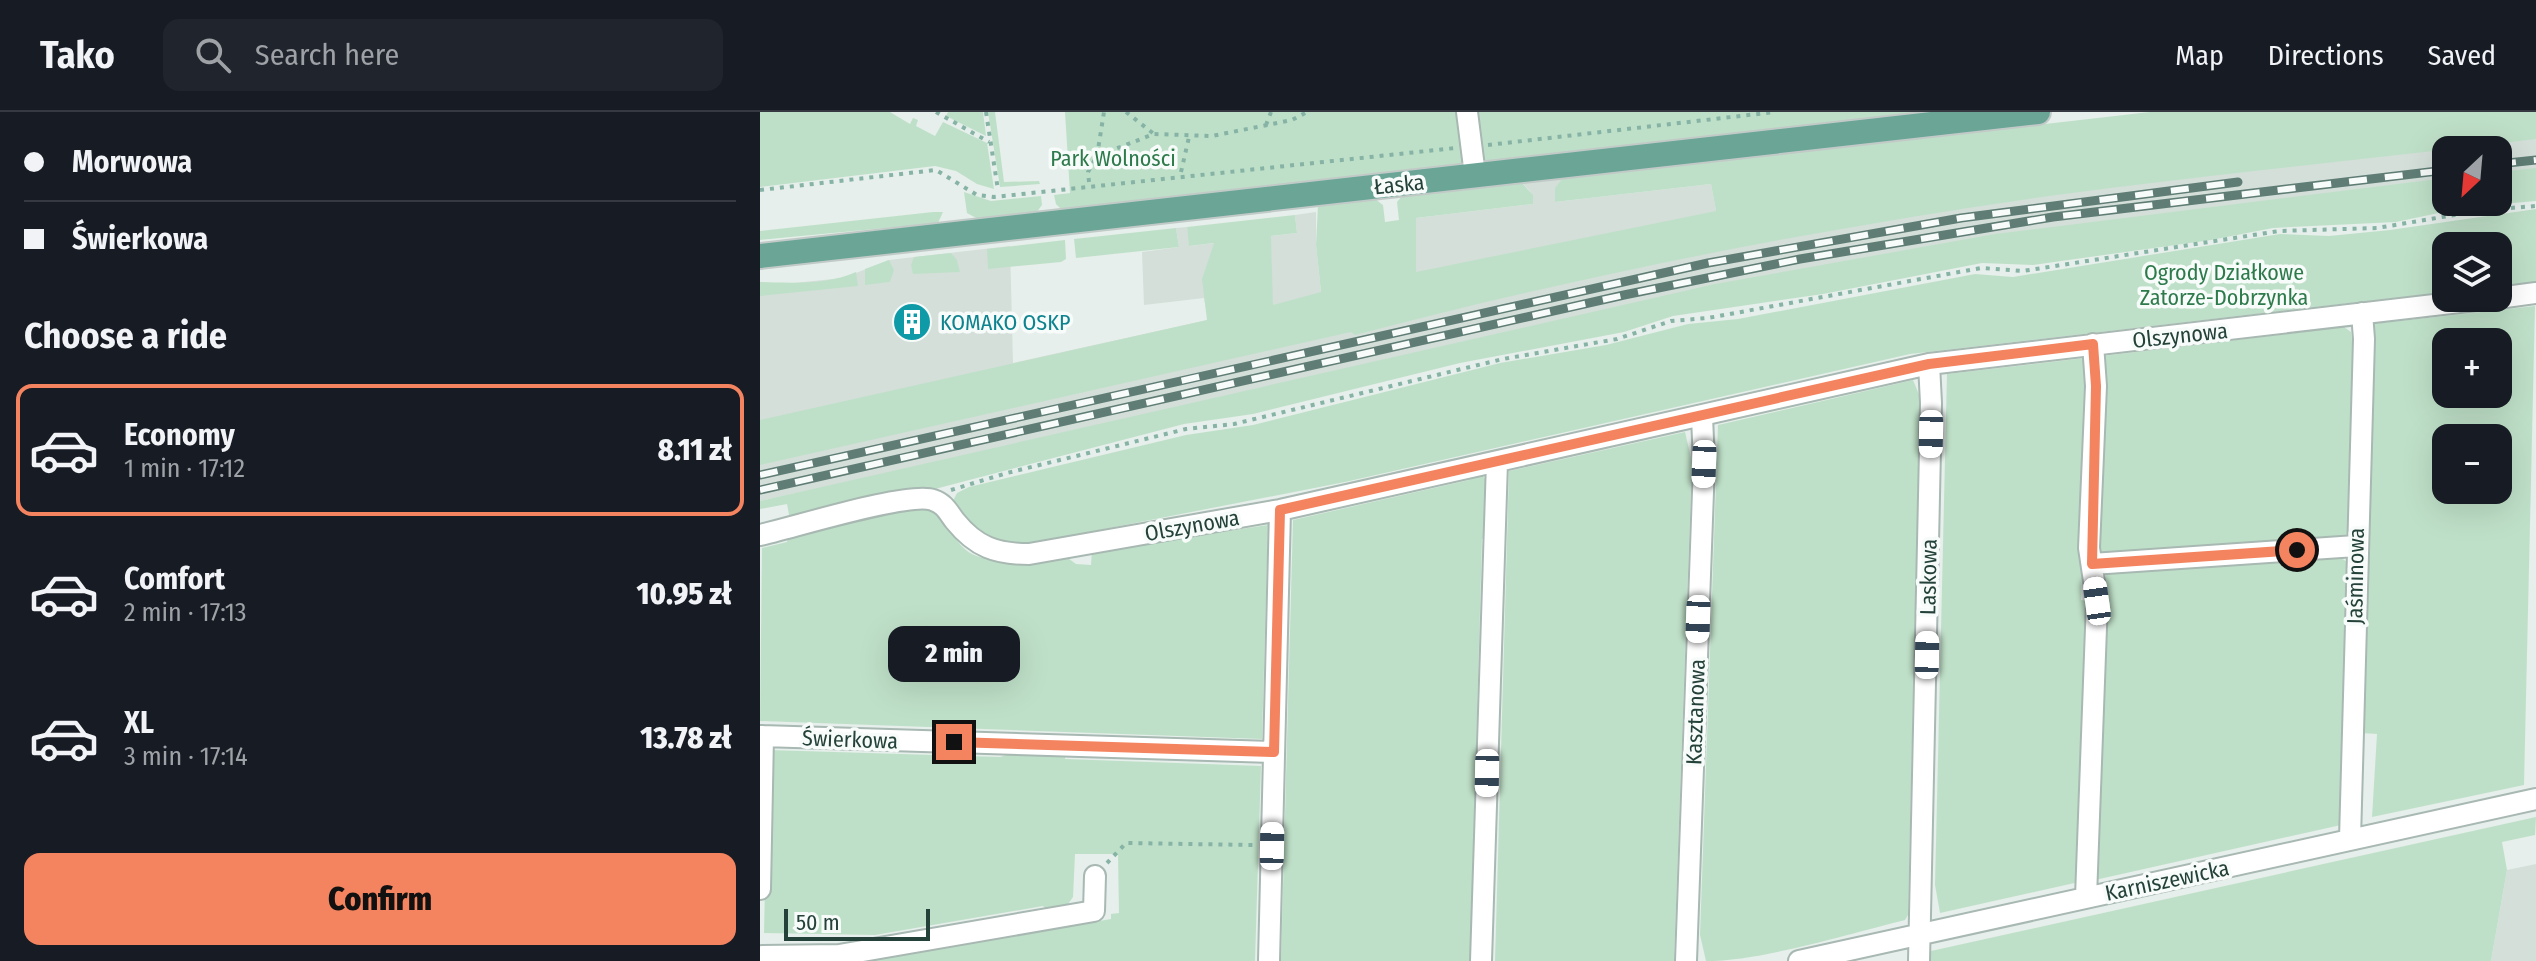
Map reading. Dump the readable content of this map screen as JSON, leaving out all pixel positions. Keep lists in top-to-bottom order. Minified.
{"streets":{"main road":["Łaska"],"street":["Olszynowa","Jaśminowa","Laskowa","Kasztanowa","Świerkowa","Karniszewicka"]},"crossings":[["Olszynowa","Jaśminowa"],["Olszynowa","Laskowa"],["Olszynowa","Kasztanowa"],["Jaśminowa","Karniszewicka"],["Laskowa","Karniszewicka"]],"parks":["Park Wolności","Ogrody Działkowe Zatorze-Dobrzynka"],"places":{"building":["KOMAKO OSKP"]},"scale_bar":"50 m","north":"bottom left","page":{"header":"Tako","search":"Search here","nav":["Map","Directions","Saved"],"banner":["Morwowa","Świerkowa"],"map_buttons":["+","−"],"heading":"Choose a ride","list":[{"name":"Economy","note":"1 min · 17:12","value":"8.11 zł"},{"name":"Comfort","note":"2 min · 17:13","value":"10.95 zł"},{"name":"XL","note":"3 min · 17:14","value":"13.78 zł"}],"bubble":"2 min","buttons":"Confirm","scale":"50 m"}}
